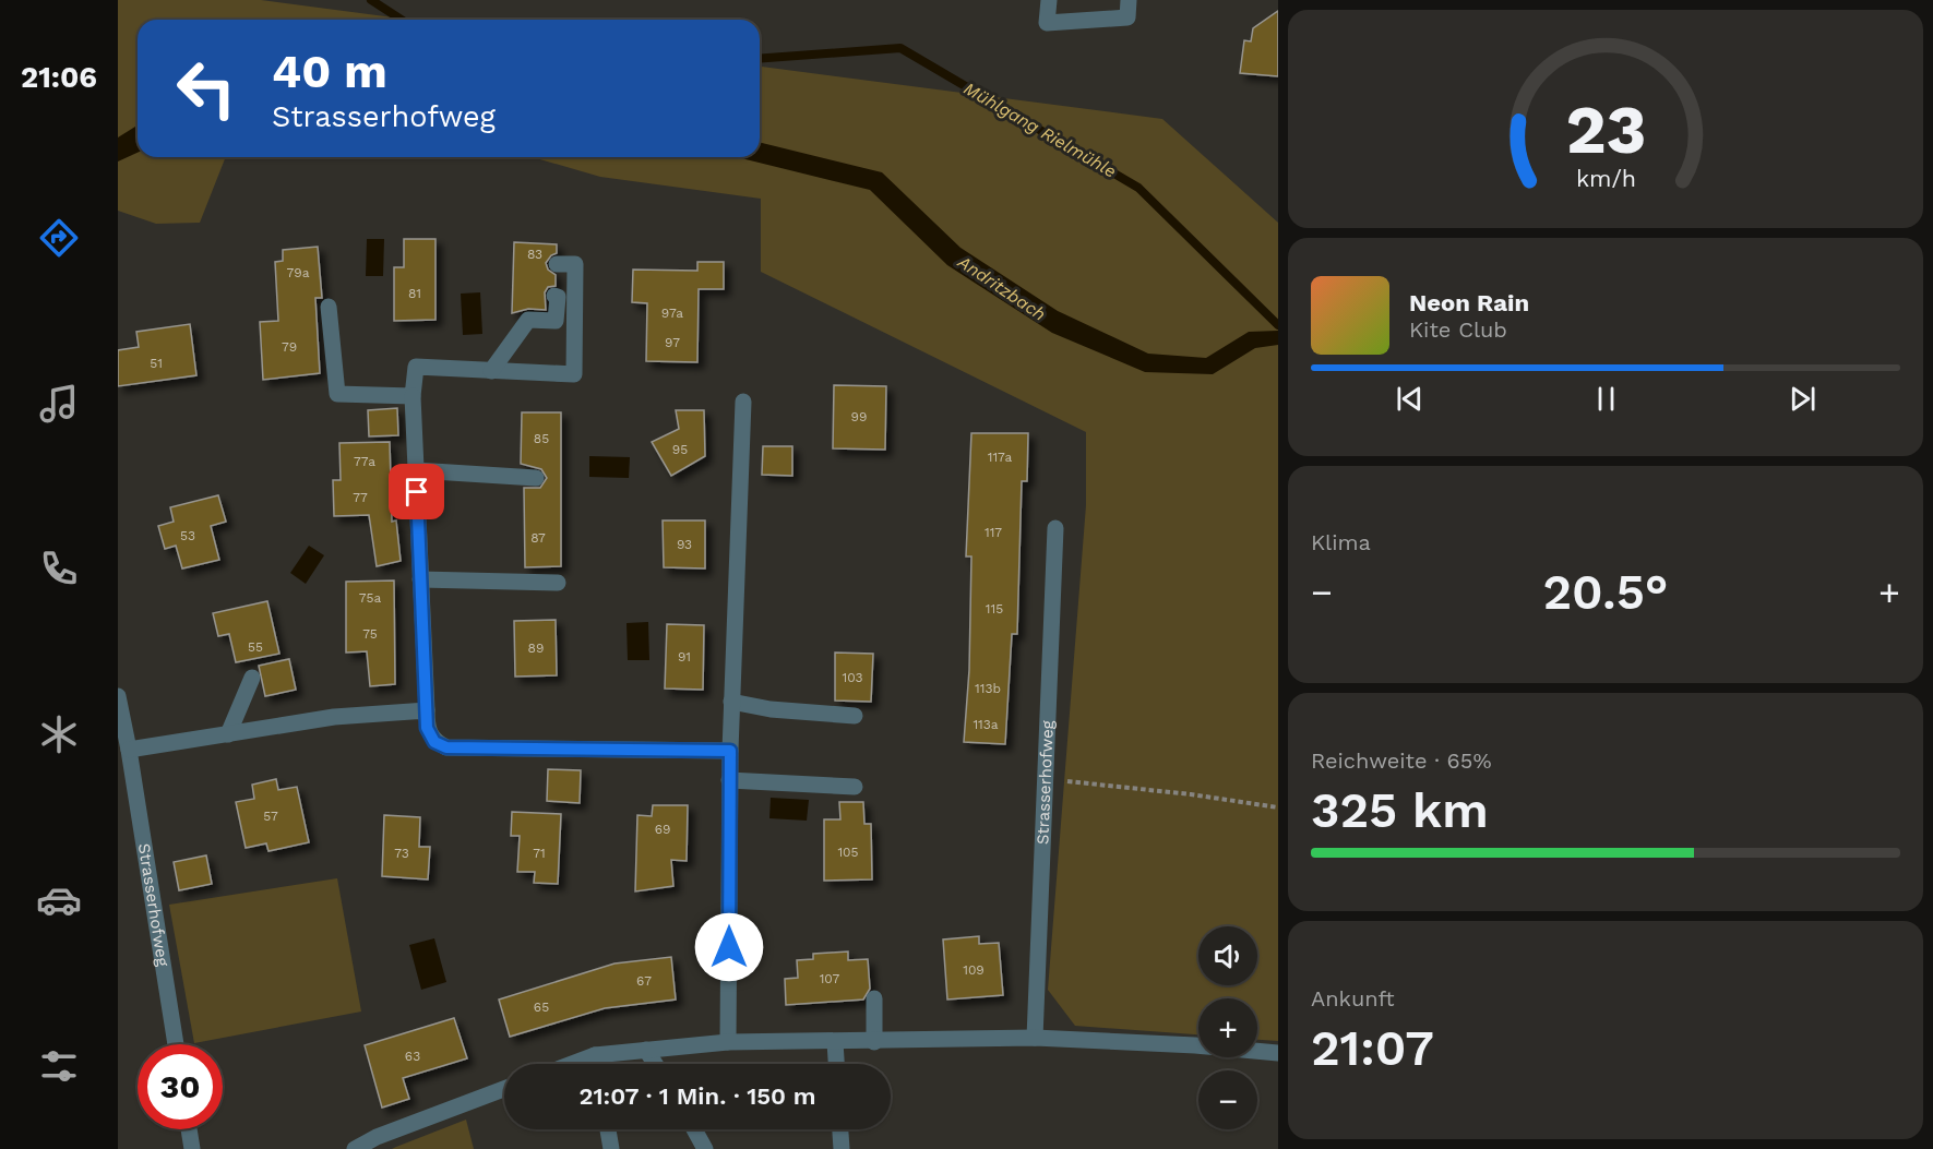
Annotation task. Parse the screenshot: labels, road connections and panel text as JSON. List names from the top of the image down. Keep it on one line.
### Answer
{"streets":{"street":["Strasserhofweg"]},"water":["Mühlgang Rielmühle","Andritzbach"],"house_numbers":["83","79a","81","97a","97","79","51","99","85","95","117a","77a","77","117","53","87","93","75a","115","75","55","89","91","103","113b","113a","57","69","105","73","71","109","107","67","65","63"],"page":{"tabs":"21:06","turn":["40 m","Strasserhofweg"],"song":["Neon Rain","Kite Club"],"tile":["Klima",["Reichweite · 65%","325 km"],["Ankunft","21:07"]],"heat":["−","20.5°","+"],"map_buttons":["+","−"],"limit":"30","trip":"21:07 · 1 Min. · 150 m","gauge":["23","km/h"]}}
